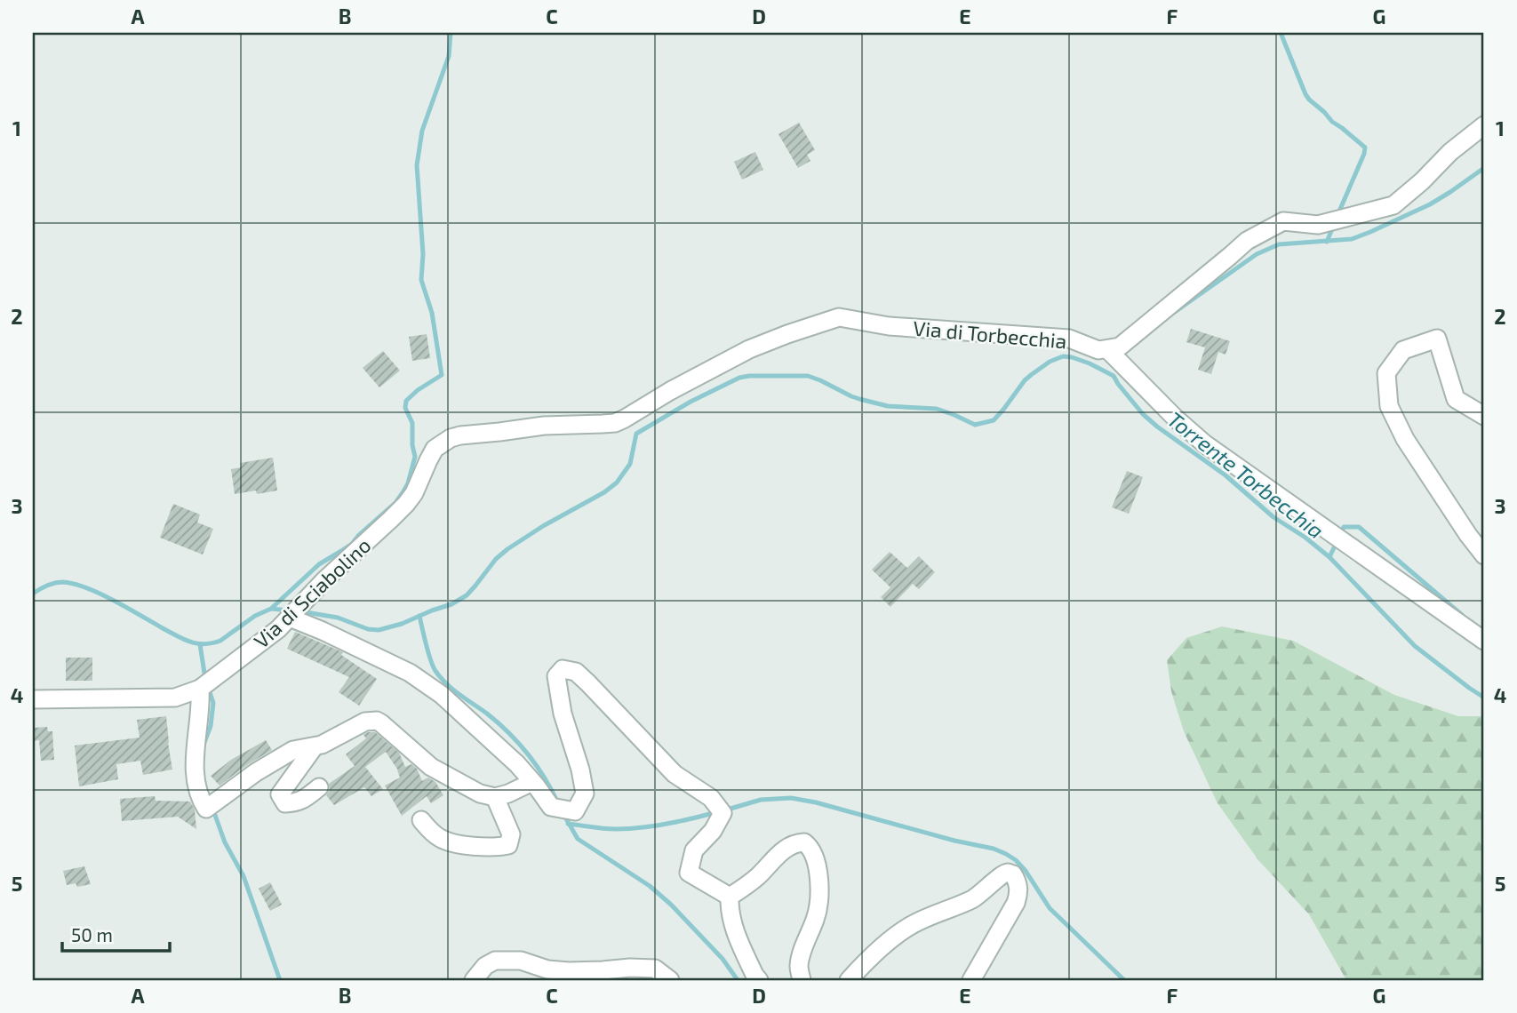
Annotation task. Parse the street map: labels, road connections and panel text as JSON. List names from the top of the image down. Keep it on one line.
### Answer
{"streets":{"street":["Via di Torbecchia","Via di Sciabolino"]},"crossings":[["Via di Torbecchia","Via di Sciabolino"]],"water":["Torrente Torbecchia"],"scale_bar":"50 m","grid":{"columns":["A","B","C","D","E","F","G"],"rows":["1","2","3","4","5"]}}
